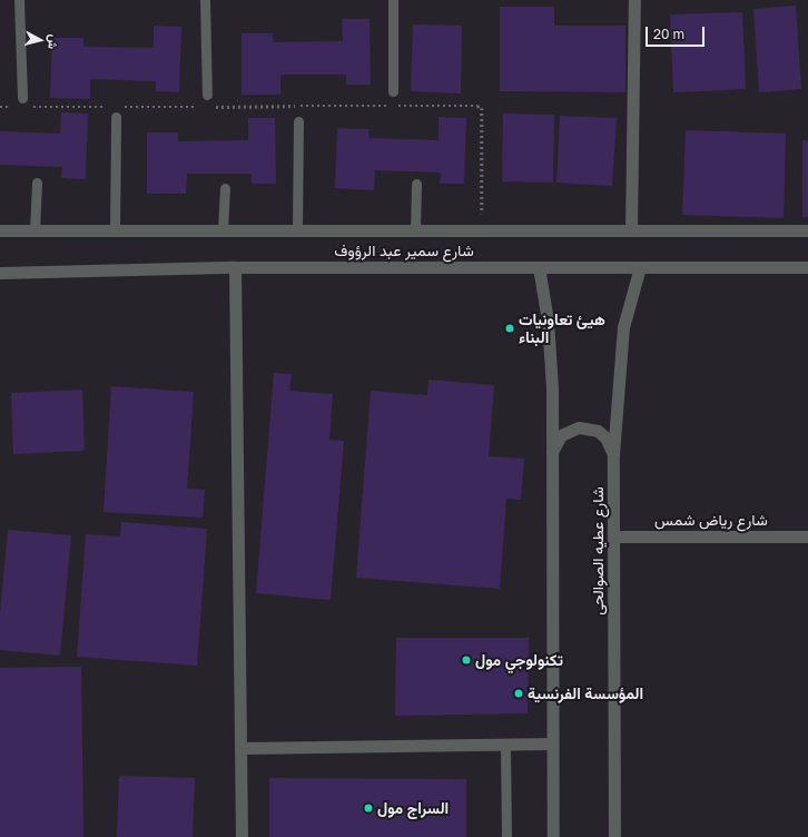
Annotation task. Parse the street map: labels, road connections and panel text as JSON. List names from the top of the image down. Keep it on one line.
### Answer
{"streets":{"street":["شارع سمير عبد الرؤوف","شارع رياض شمس","شارع عطيه الصوالحى"]},"crossings":[["شارع سمير عبد الرؤوف","شارع عطيه الصوالحى"],["شارع رياض شمس","شارع عطيه الصوالحى"]],"places":["هيئ تعاونيات البناء","تكنولوجي مول","المؤسسة الفرنسية","السراج مول"],"scale_bar":"20 m","north":"right"}
